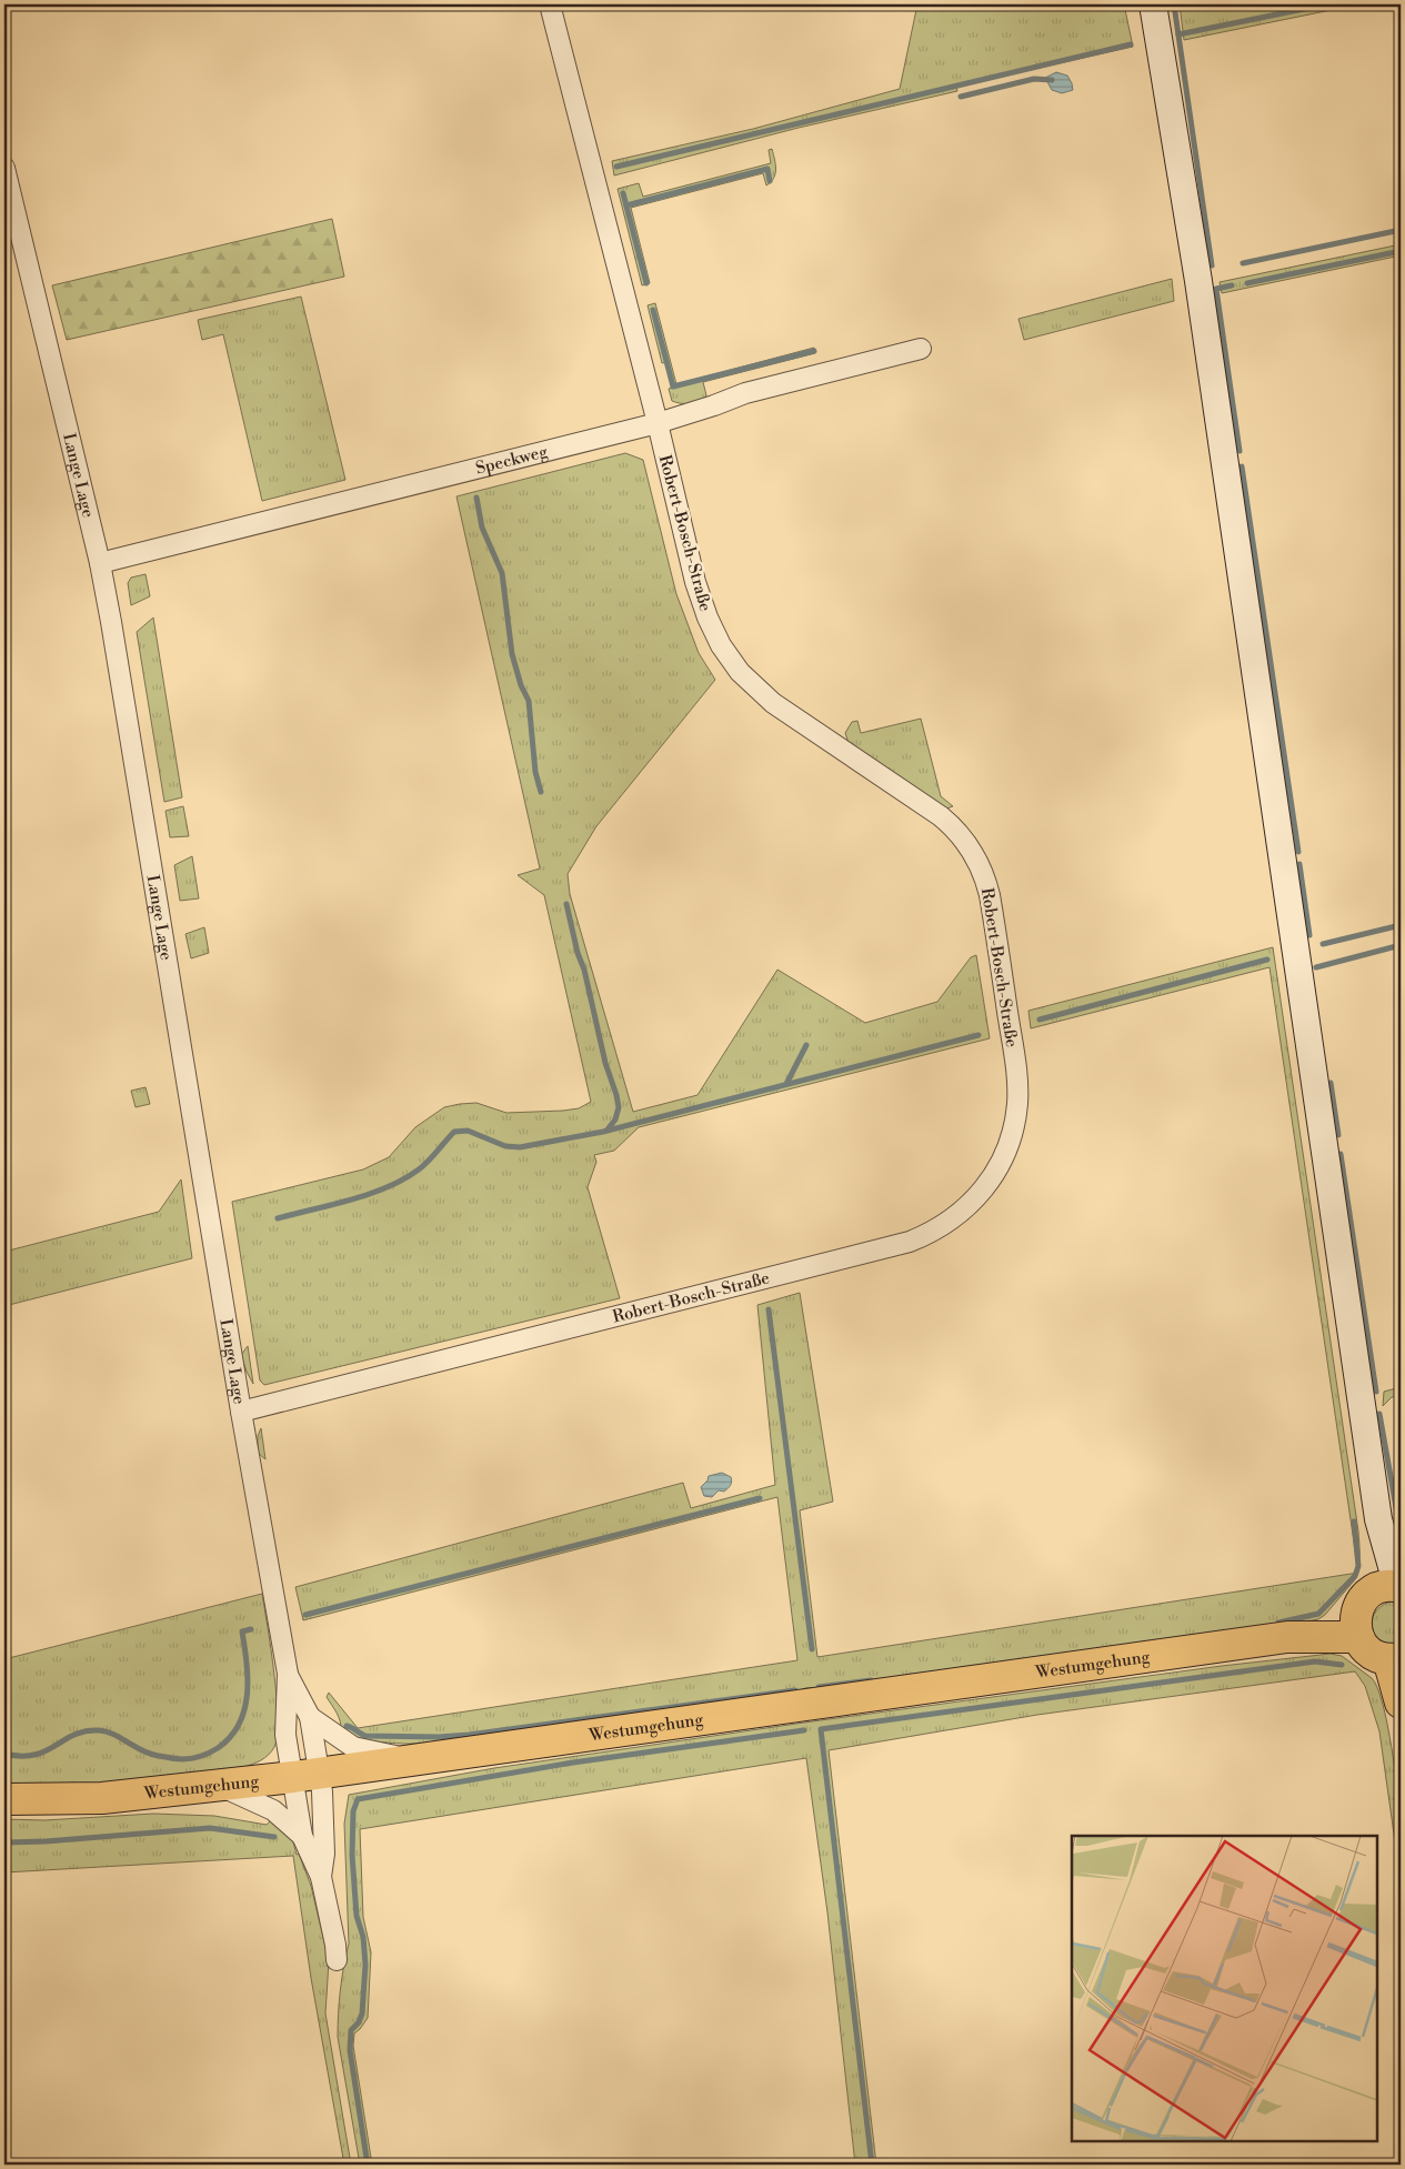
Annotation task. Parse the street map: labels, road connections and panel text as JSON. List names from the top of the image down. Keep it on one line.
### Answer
{"streets":{"main road":["Westumgehung"],"street":["Speckweg","Lange Lage","Robert-Bosch-Straße"]},"crossings":[["Speckweg","Lange Lage"],["Speckweg","Robert-Bosch-Straße"],["Lange Lage","Robert-Bosch-Straße"],["Lange Lage","Westumgehung"]]}
